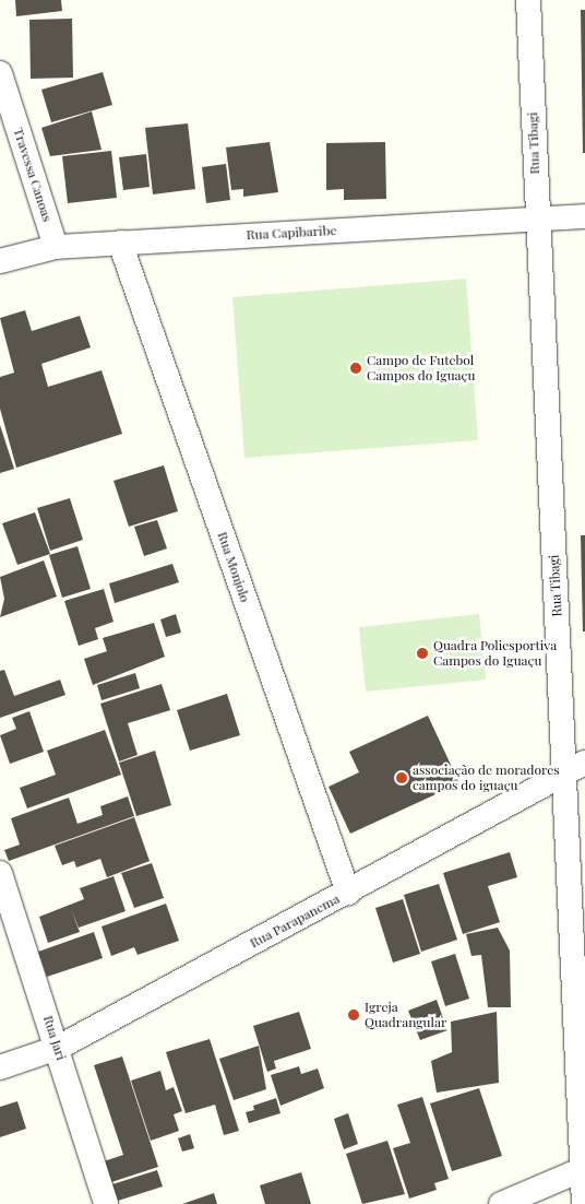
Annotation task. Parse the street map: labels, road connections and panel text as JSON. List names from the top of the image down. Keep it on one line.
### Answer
{"streets":{"street":["Rua Tibagi","Travessa Canoas","Rua Capibaribe","Rua Monjolo","Rua Parapanema","Rua Jari"]},"crossings":[["Rua Tibagi","Rua Capibaribe"],["Rua Tibagi","Rua Parapanema"],["Travessa Canoas","Rua Capibaribe"],["Rua Capibaribe","Rua Monjolo"],["Rua Monjolo","Rua Parapanema"],["Rua Parapanema","Rua Jari"]],"places":["Campo de Futebol Campos do Iguaçu","Quadra Poliesportiva Campos do Iguaçu","associação de moradores campos do iguaçu","Igreja Quadrangular"]}
